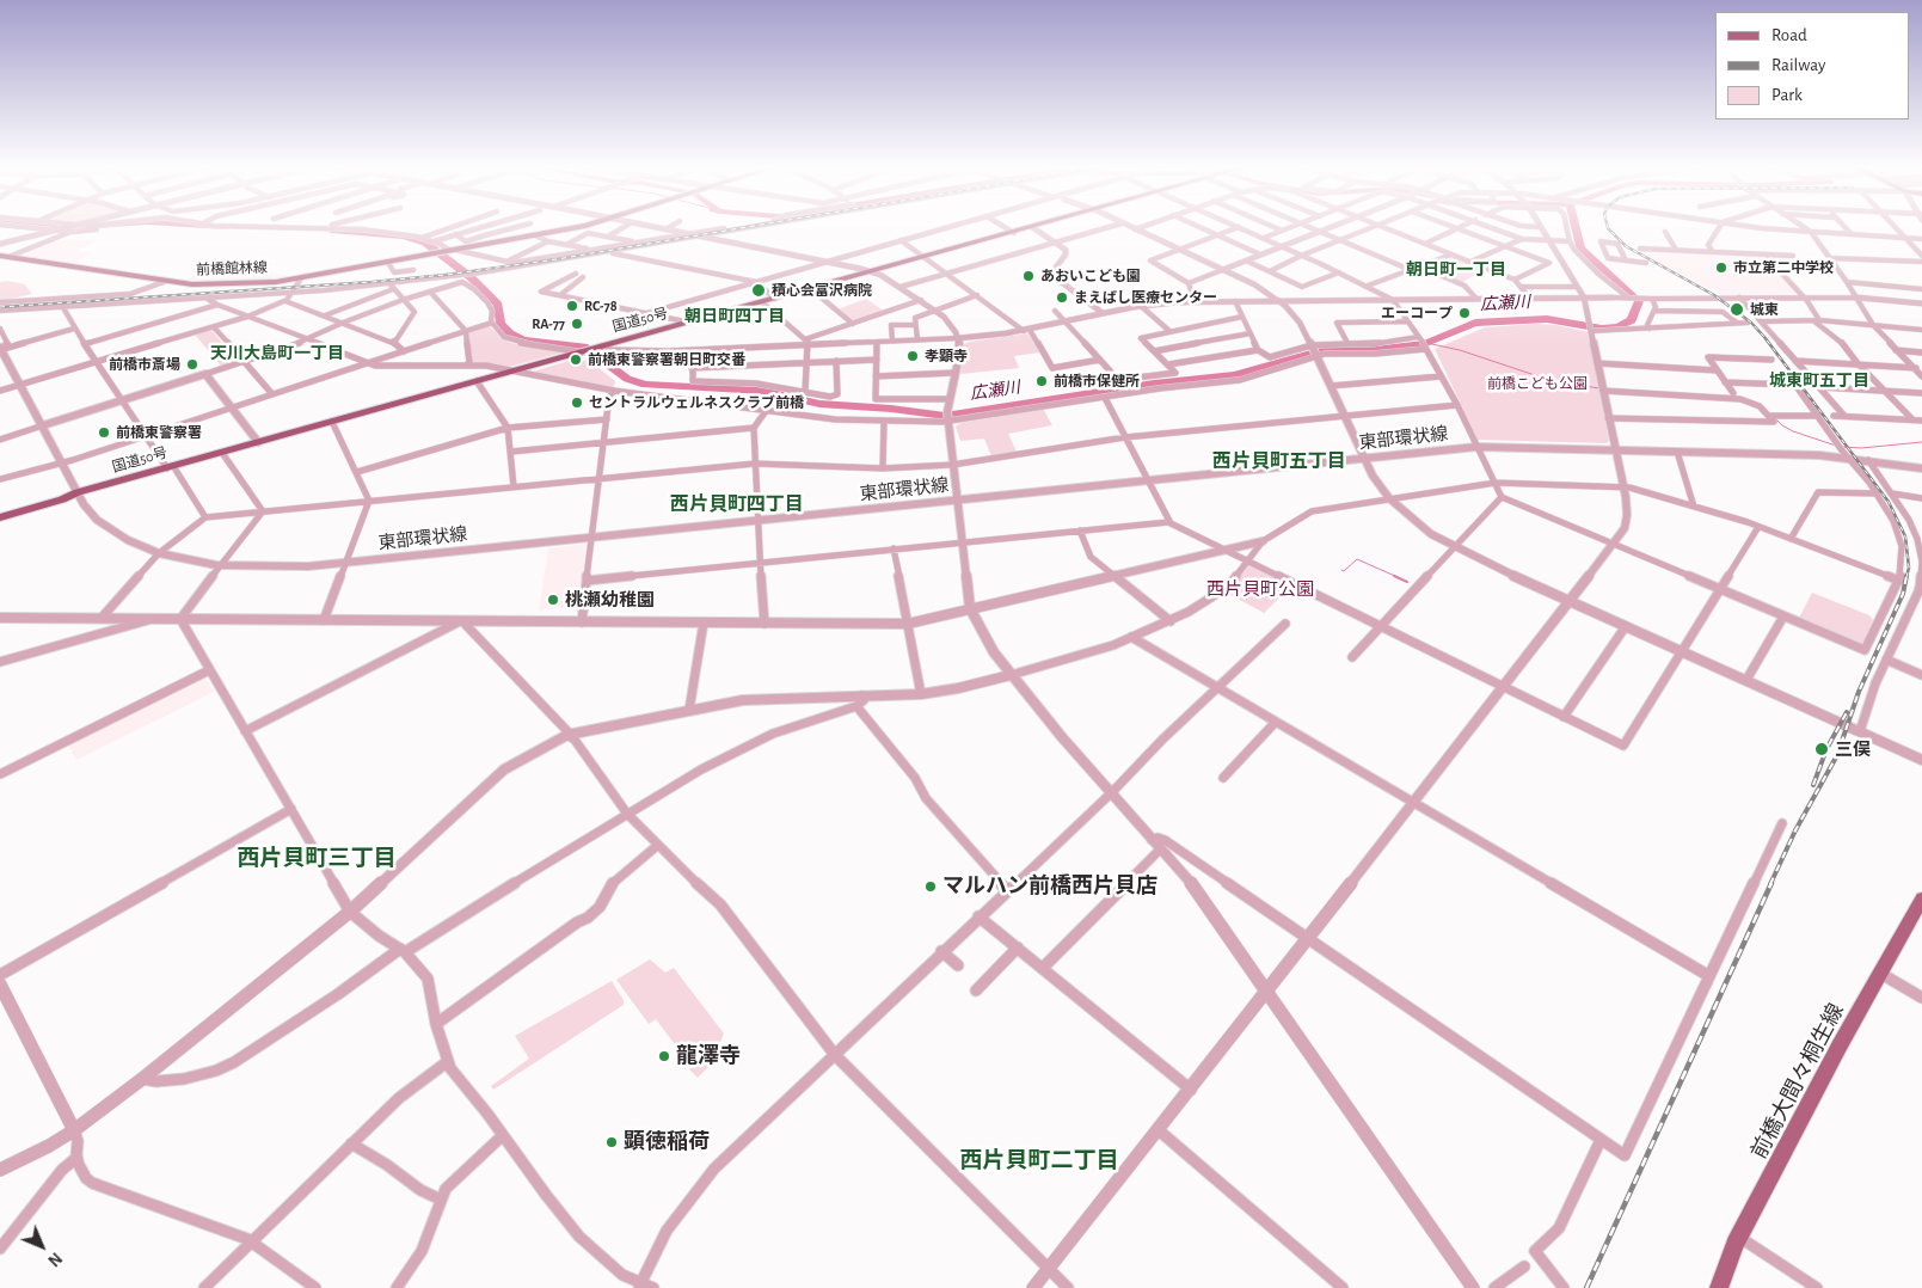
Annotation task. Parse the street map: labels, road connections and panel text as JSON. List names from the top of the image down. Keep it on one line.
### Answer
{"streets":{"highway":["国道50号"],"main road":["前橋館林線","前橋大間々桐生線"],"street":["東部環状線"]},"crossings":[["国道50号","東部環状線"]],"districts":["朝日町一丁目","朝日町四丁目","天川大島町一丁目","城東町五丁目","西片貝町五丁目","西片貝町四丁目","西片貝町三丁目","西片貝町二丁目"],"water":["広瀬川"],"parks":["前橋こども公園","西片貝町公園"],"places":["市立第二中学校","あおいこども園","積心会富沢病院","まえばし医療センター","RC-78","城東","エーコープ","RA-77","孝顕寺","前橋東警察署朝日町交番","前橋市斎場","前橋市保健所","セントラルウェルネスクラブ前橋","前橋東警察署","桃瀬幼稚園","三俣","マルハン前橋西片貝店","龍澤寺","顕徳稲荷"],"legend":["Road","Railway","Park"],"north":"bottom right"}
